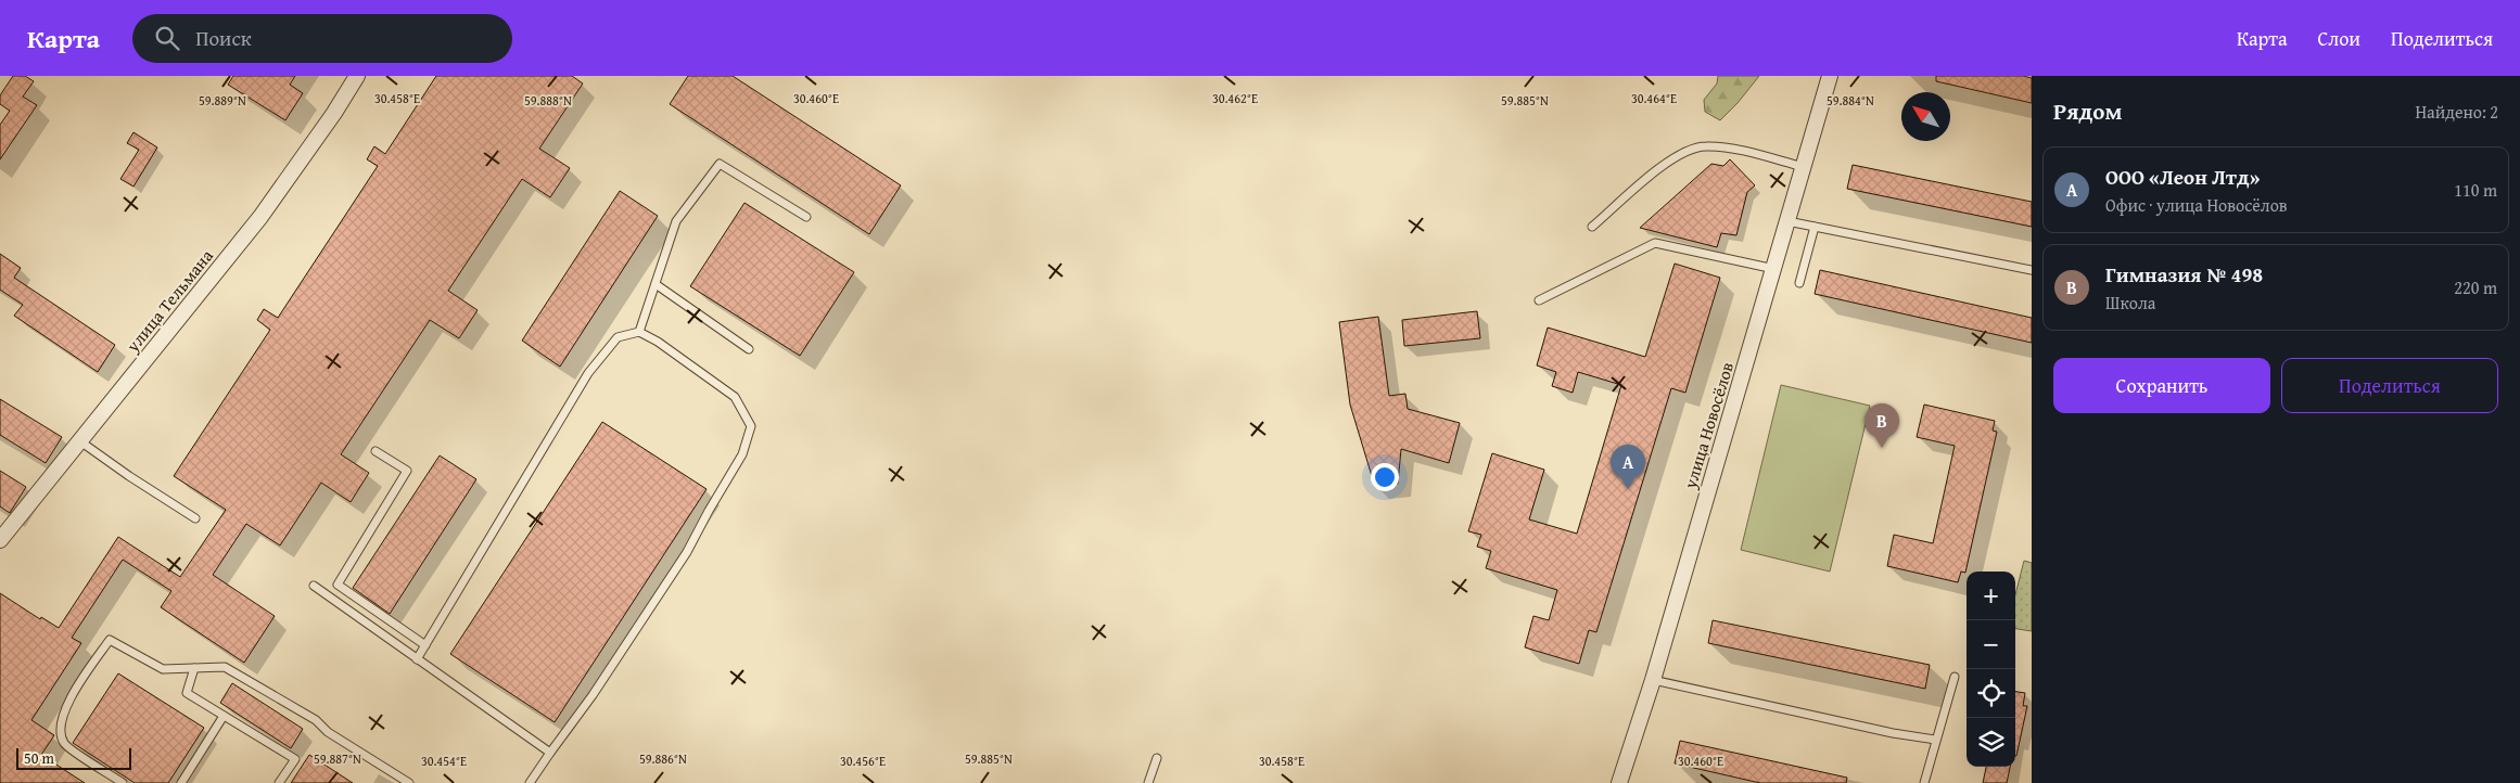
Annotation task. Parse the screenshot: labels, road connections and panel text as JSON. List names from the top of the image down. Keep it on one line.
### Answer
{"streets":{"street":["улица Тельмана","улица Новосёлов"]},"scale_bar":"50 m","north":"top left","page":{"header":"Карта","search":"Поиск","nav":["Карта","Слои","Поделиться"],"heading":["Рядом","Найдено: 2"],"list":[{"mark":"A","name":"ООО «Леон Лтд»","note":"Офис · улица Новосёлов","value":"110 m"},{"mark":"B","name":"Гимназия № 498","note":"Школа","value":"220 m"}],"buttons":["Сохранить","Поделиться"],"pins":["B","A"],"map_buttons":["+","−"],"scale":"50 m"},"coordinates":["30.462°E","30.458°E","30.460°E","30.464°E","59.889°N","59.888°N","59.885°N","59.884°N","59.887°N","59.886°N","30.454°E","30.456°E"]}
